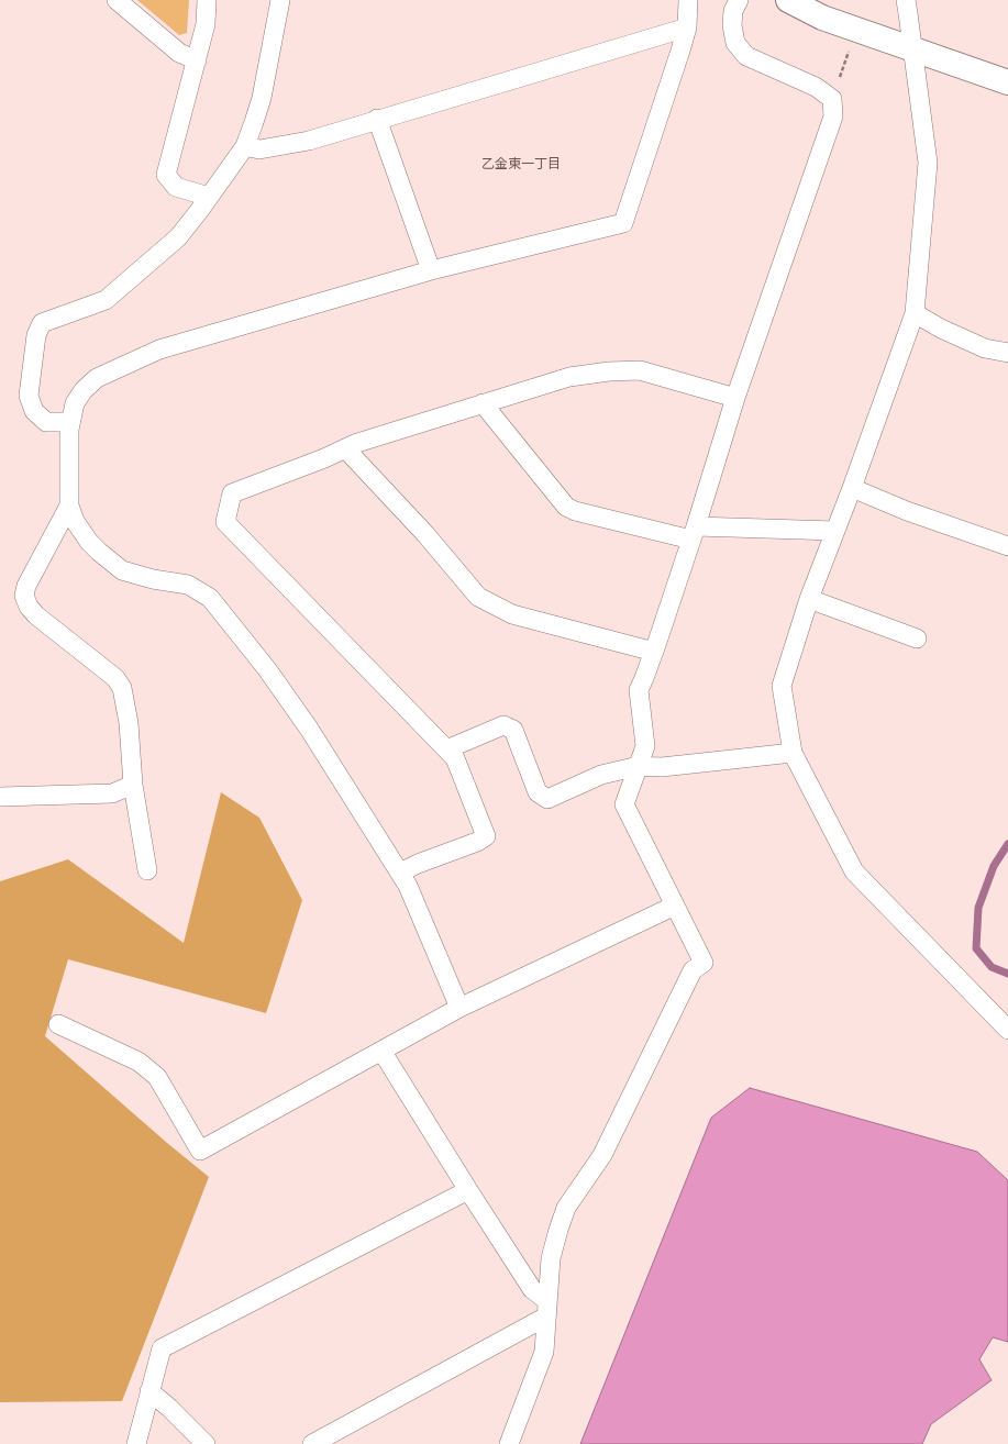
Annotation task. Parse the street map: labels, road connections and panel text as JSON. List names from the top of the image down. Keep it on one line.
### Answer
{"districts":["乙金東一丁目"]}
